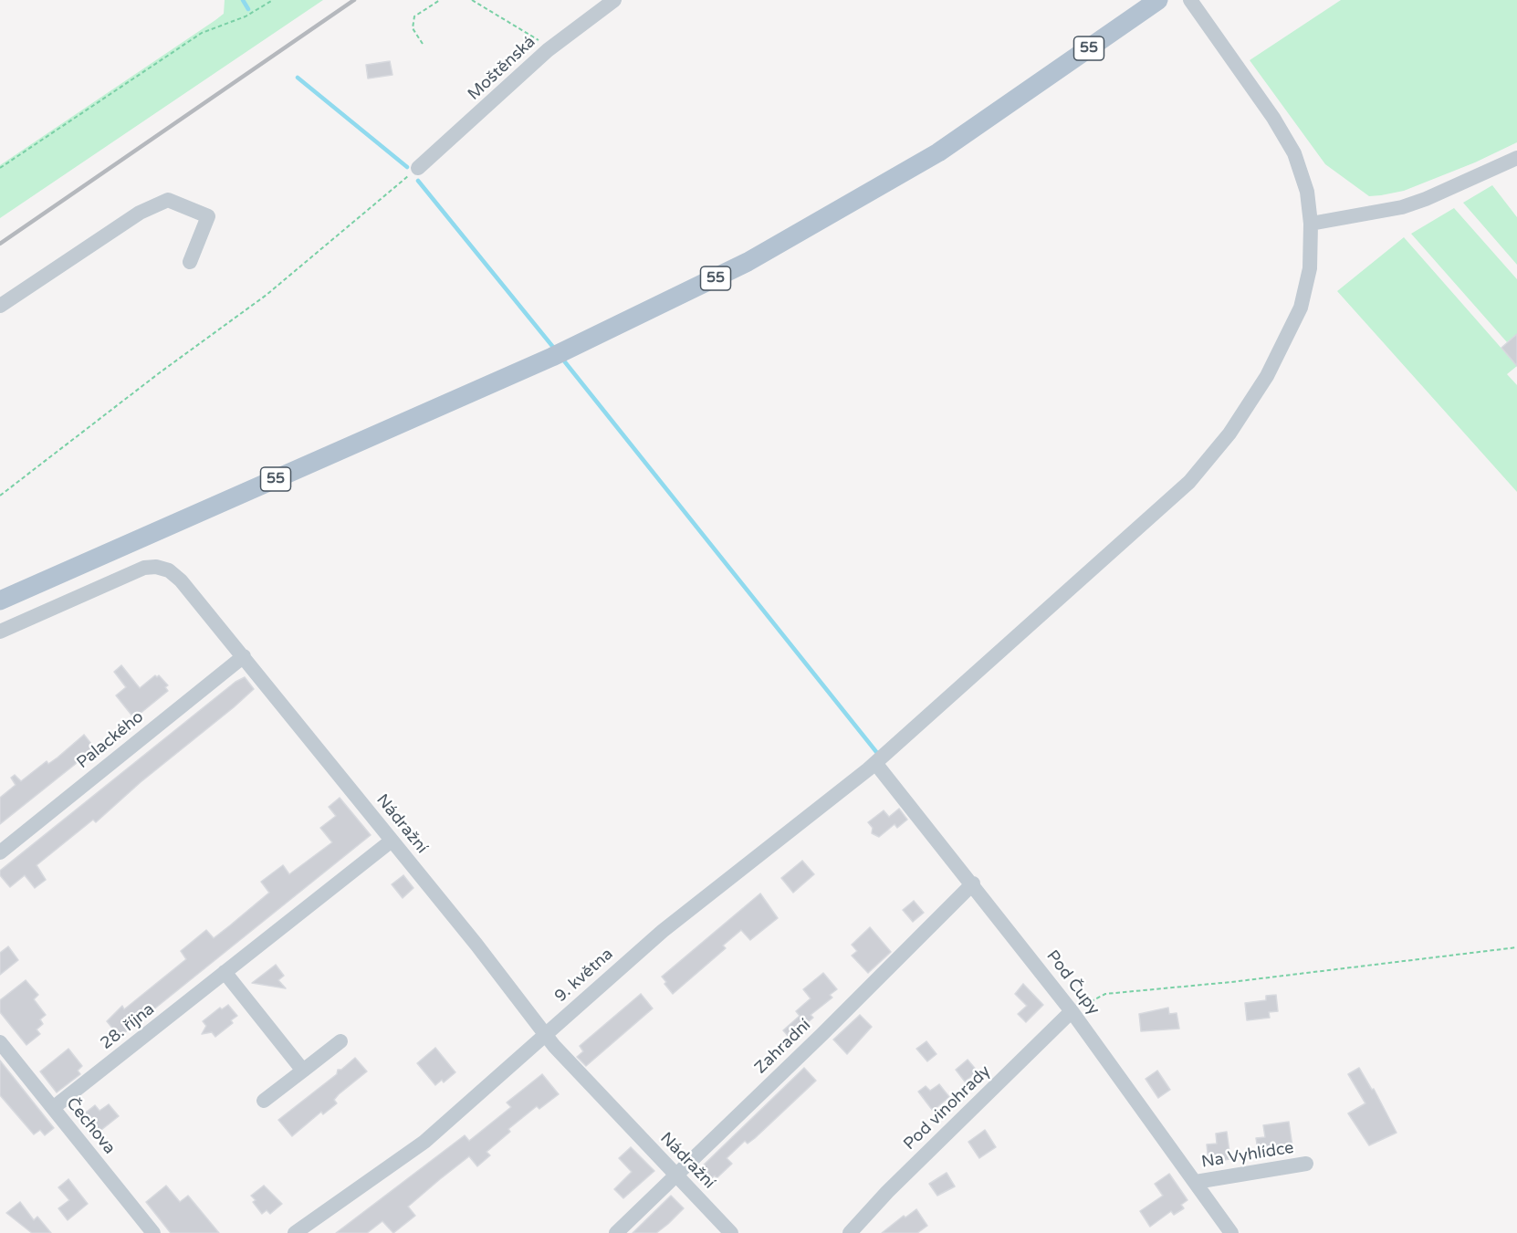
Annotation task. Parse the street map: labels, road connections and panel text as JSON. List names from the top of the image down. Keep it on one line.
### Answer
{"streets":{"main road":["55"],"street":["Moštěnská","Palackého","Nádražní","9. května","Pod Čupy","28. října","Zahradní","Pod vinohrady","Čechova","Na Vyhlídce"]},"crossings":[["Palackého","Nádražní"],["Nádražní","9. května"],["Nádražní","28. října"],["Nádražní","Zahradní"],["9. května","Pod Čupy"],["Pod Čupy","Zahradní"],["Pod Čupy","Pod vinohrady"],["Pod Čupy","Na Vyhlídce"],["28. října","Čechova"]]}
